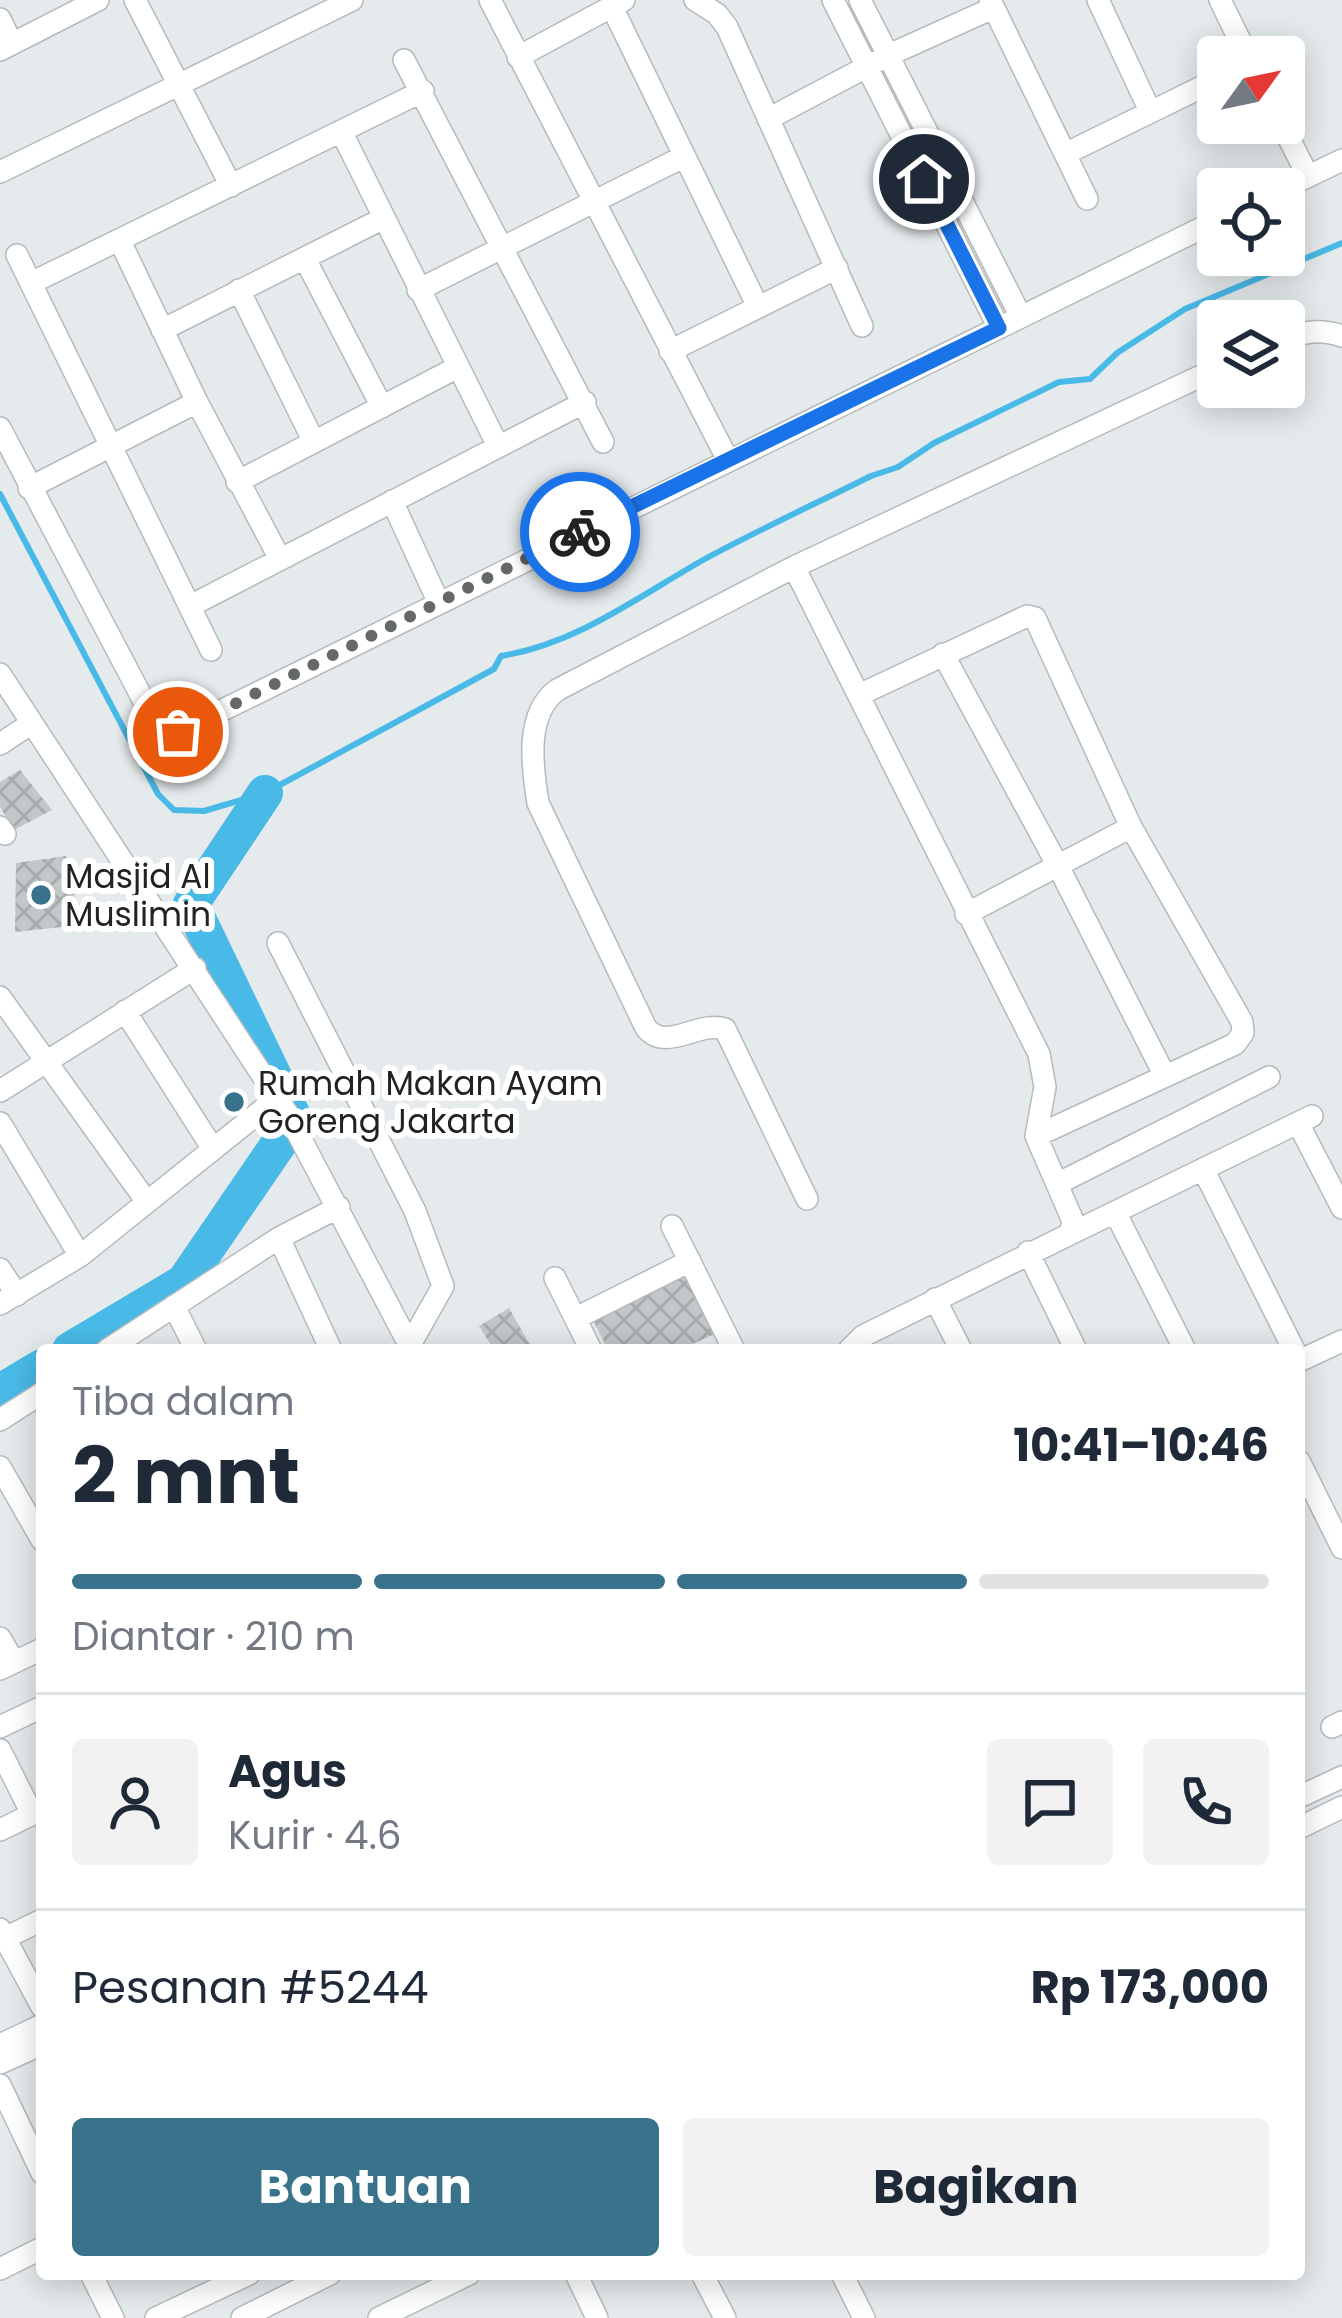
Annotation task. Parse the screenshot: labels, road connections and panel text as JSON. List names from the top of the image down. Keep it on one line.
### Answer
{"places":["Masjid Al Muslimin","Rumah Makan Ayam Goreng Jakarta"],"north":"top right","page":{"heading":["2 mnt","Tiba dalam","10:41–10:46"],"panel":["Agus","Kurir · 4.6","Pesanan #5244","Rp 173,000"],"bar":"Diantar · 210 m","buttons":["Bantuan","Bagikan"]}}
